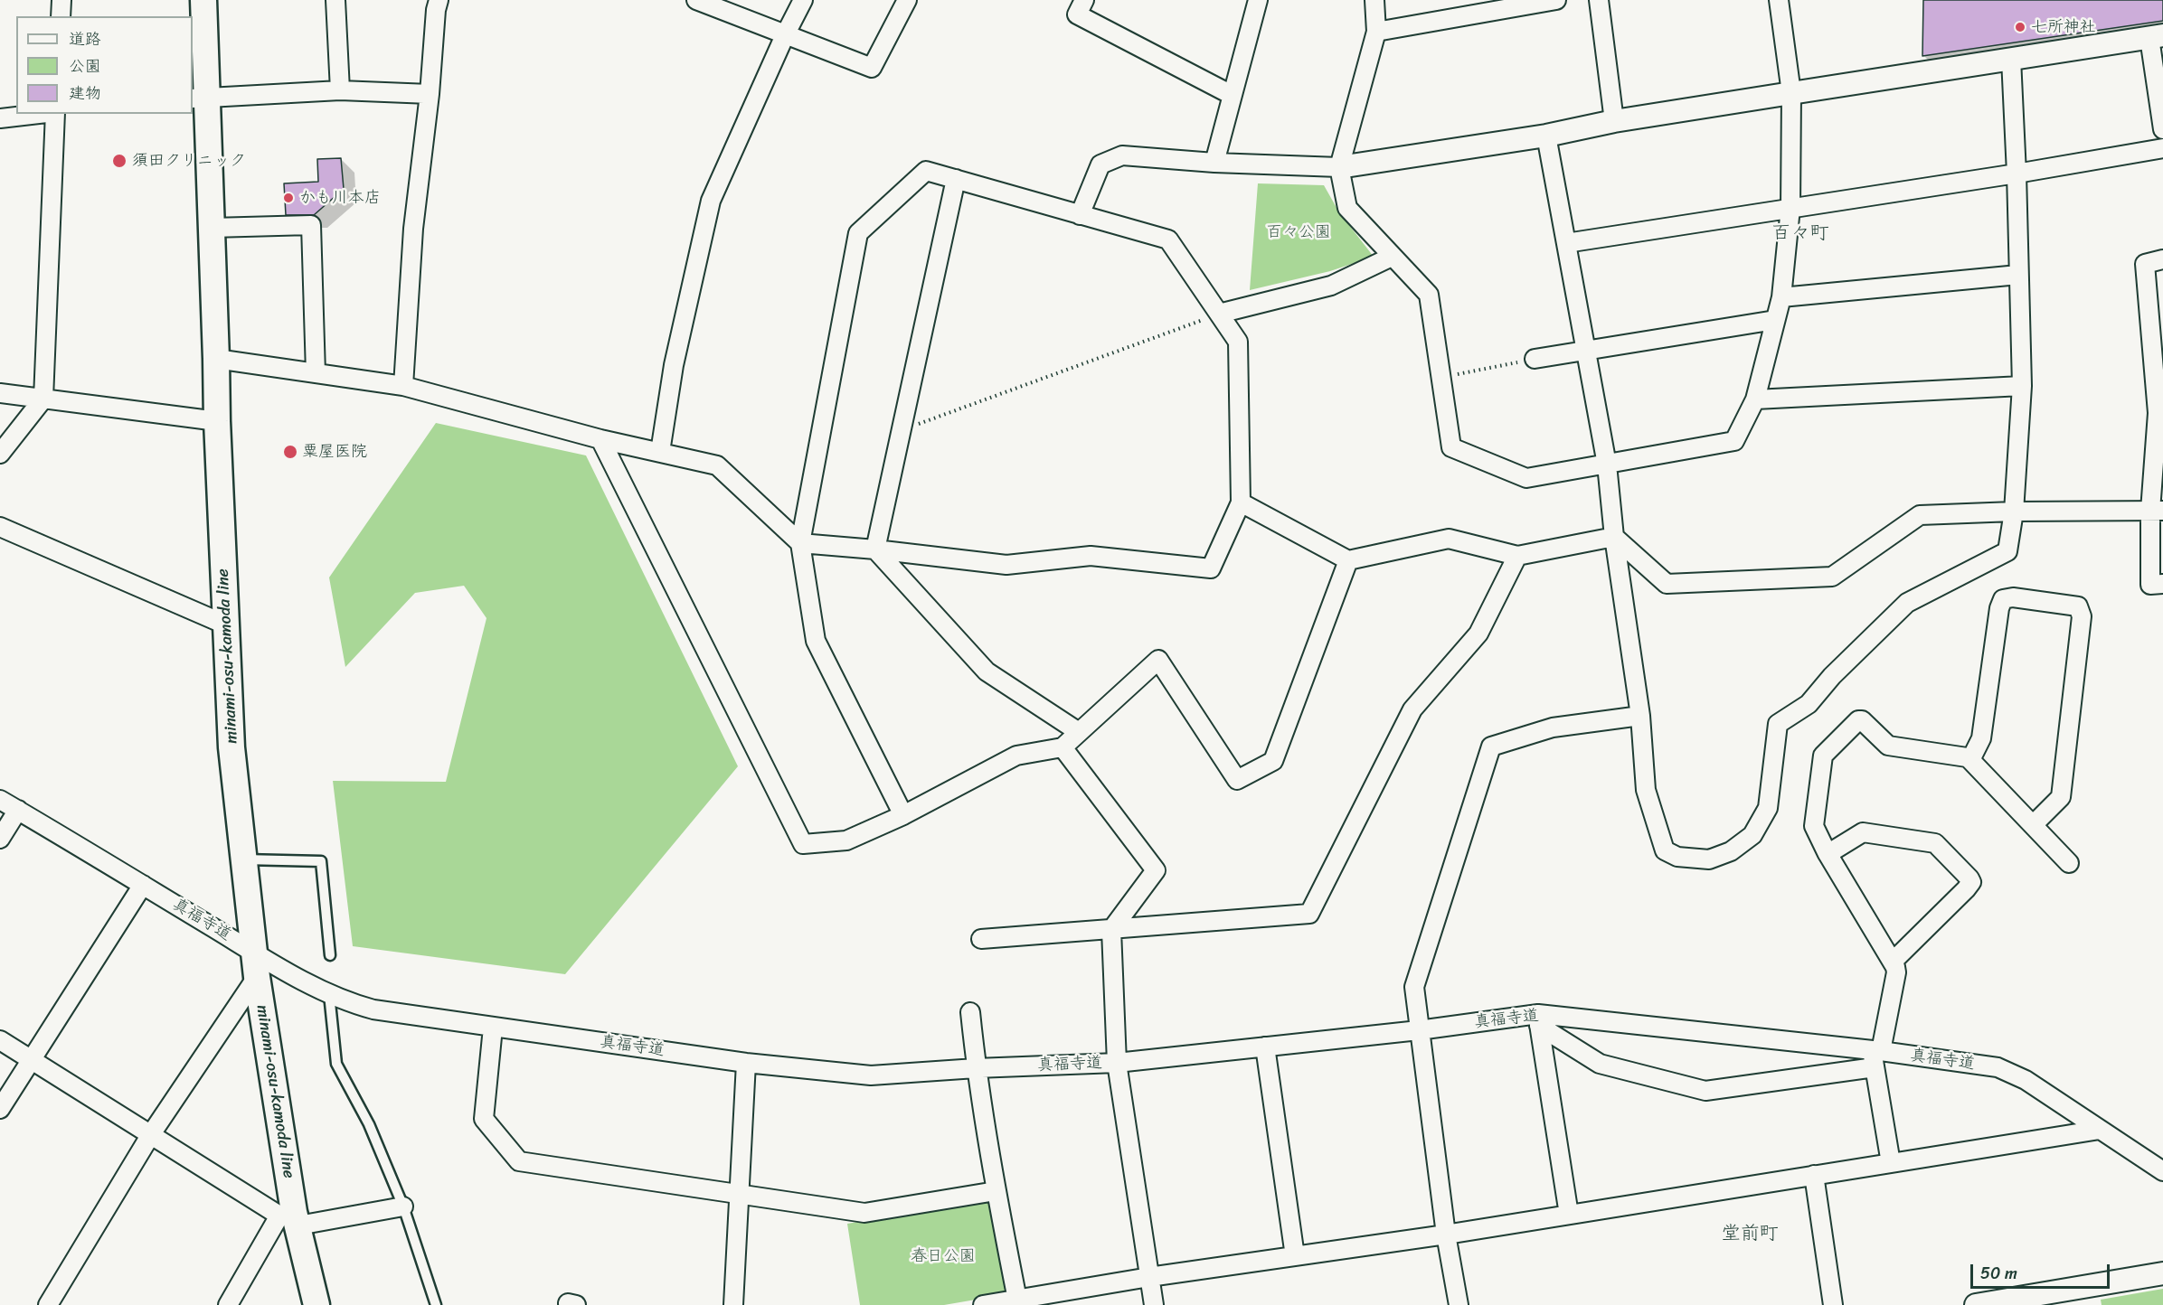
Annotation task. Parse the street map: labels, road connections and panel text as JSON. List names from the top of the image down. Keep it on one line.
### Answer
{"streets":{"main road":["minami-osu-kamoda line"],"street":["真福寺道"]},"crossings":[["minami-osu-kamoda line","真福寺道"]],"districts":["百々町","堂前町"],"parks":["百々公園","春日公園"],"places":["七所神社","須田クリニック","かも川本店","粟屋医院"],"legend":["道路","公園","建物"],"scale_bar":"50 m"}
